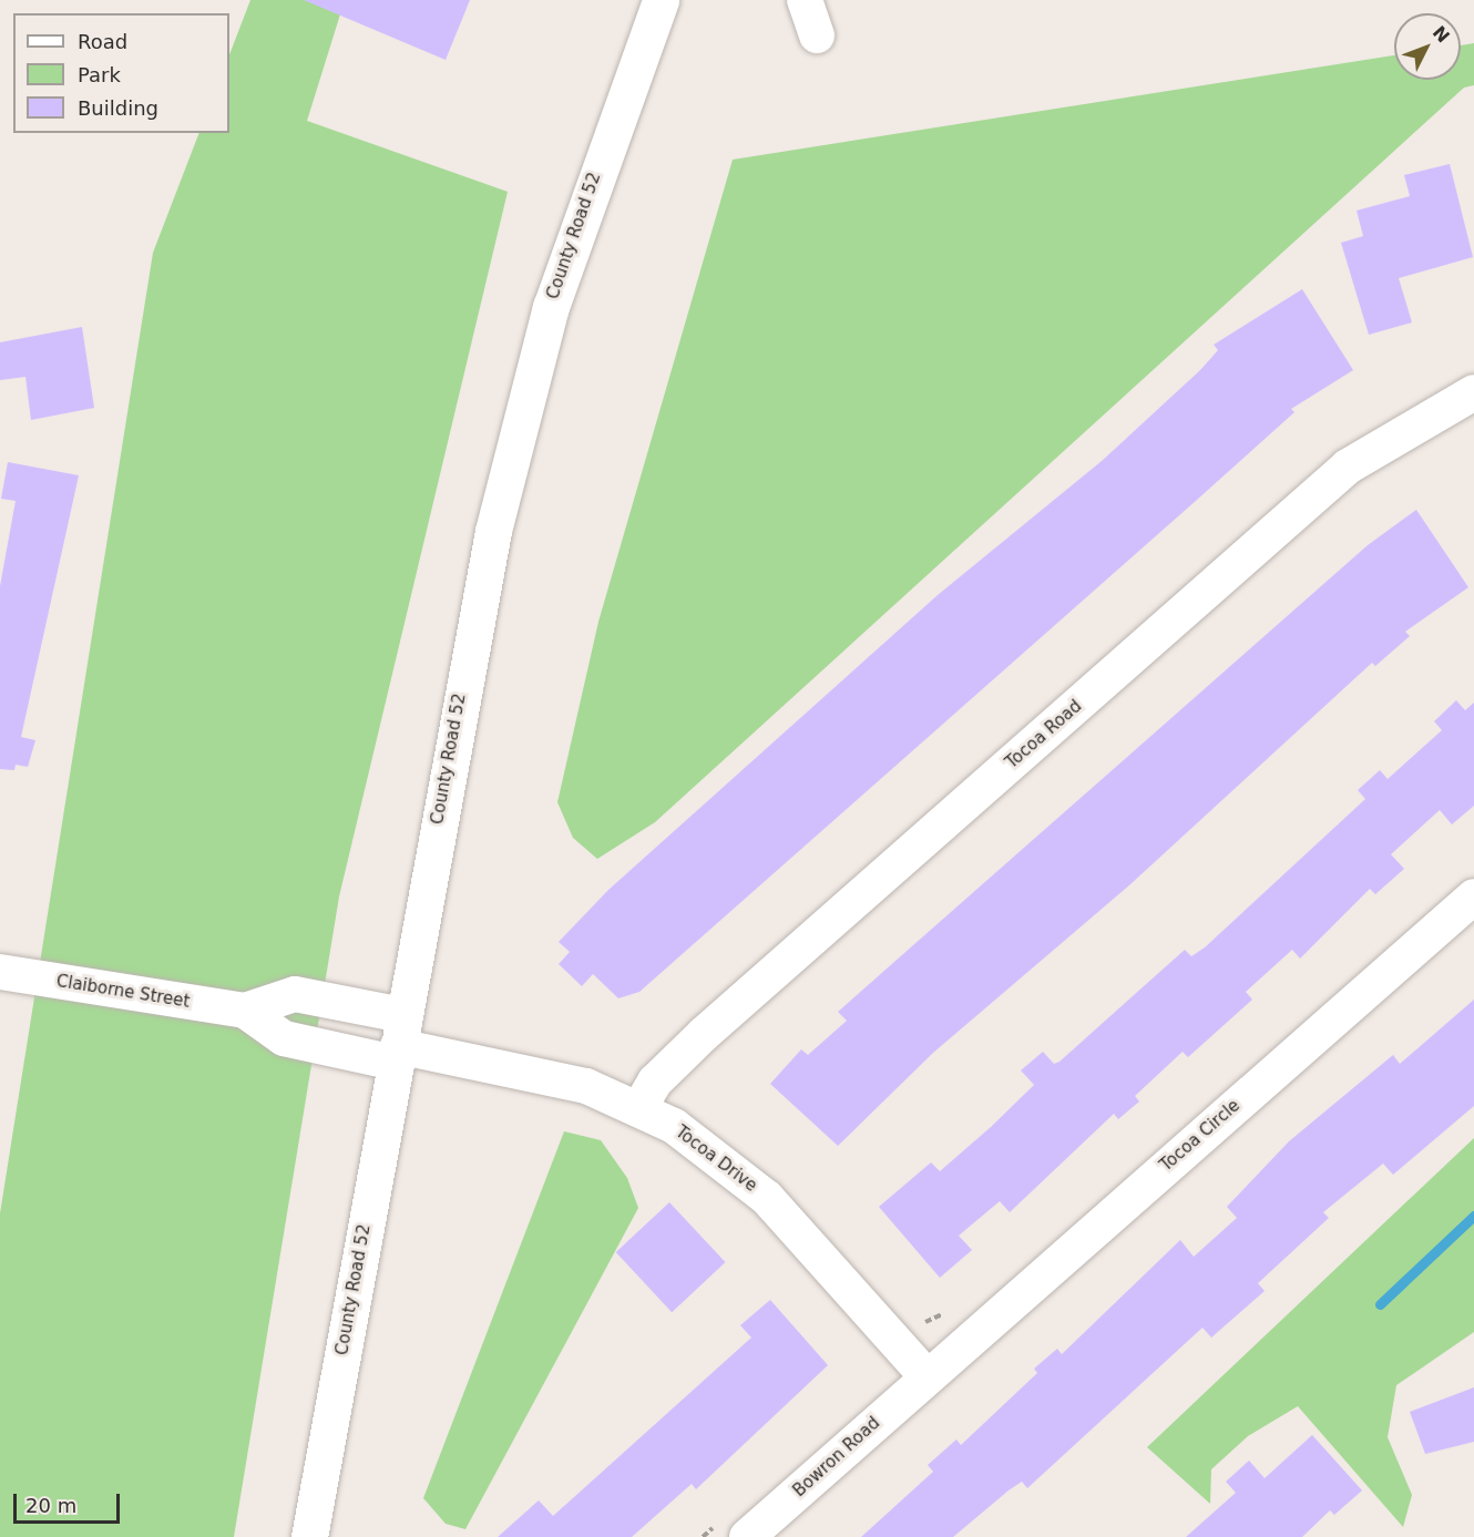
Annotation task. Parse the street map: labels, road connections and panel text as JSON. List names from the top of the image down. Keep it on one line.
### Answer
{"streets":{"main road":["County Road 52"],"street":["Tocoa Road","Claiborne Street","Tocoa Circle","Tocoa Drive","Bowron Road"]},"crossings":[["County Road 52","Claiborne Street"],["County Road 52","Tocoa Drive"],["Tocoa Road","Tocoa Drive"],["Claiborne Street","Tocoa Drive"],["Tocoa Circle","Tocoa Drive"],["Tocoa Circle","Bowron Road"],["Tocoa Drive","Bowron Road"]],"legend":["Road","Park","Building"],"scale_bar":"20 m","north":"top right"}
